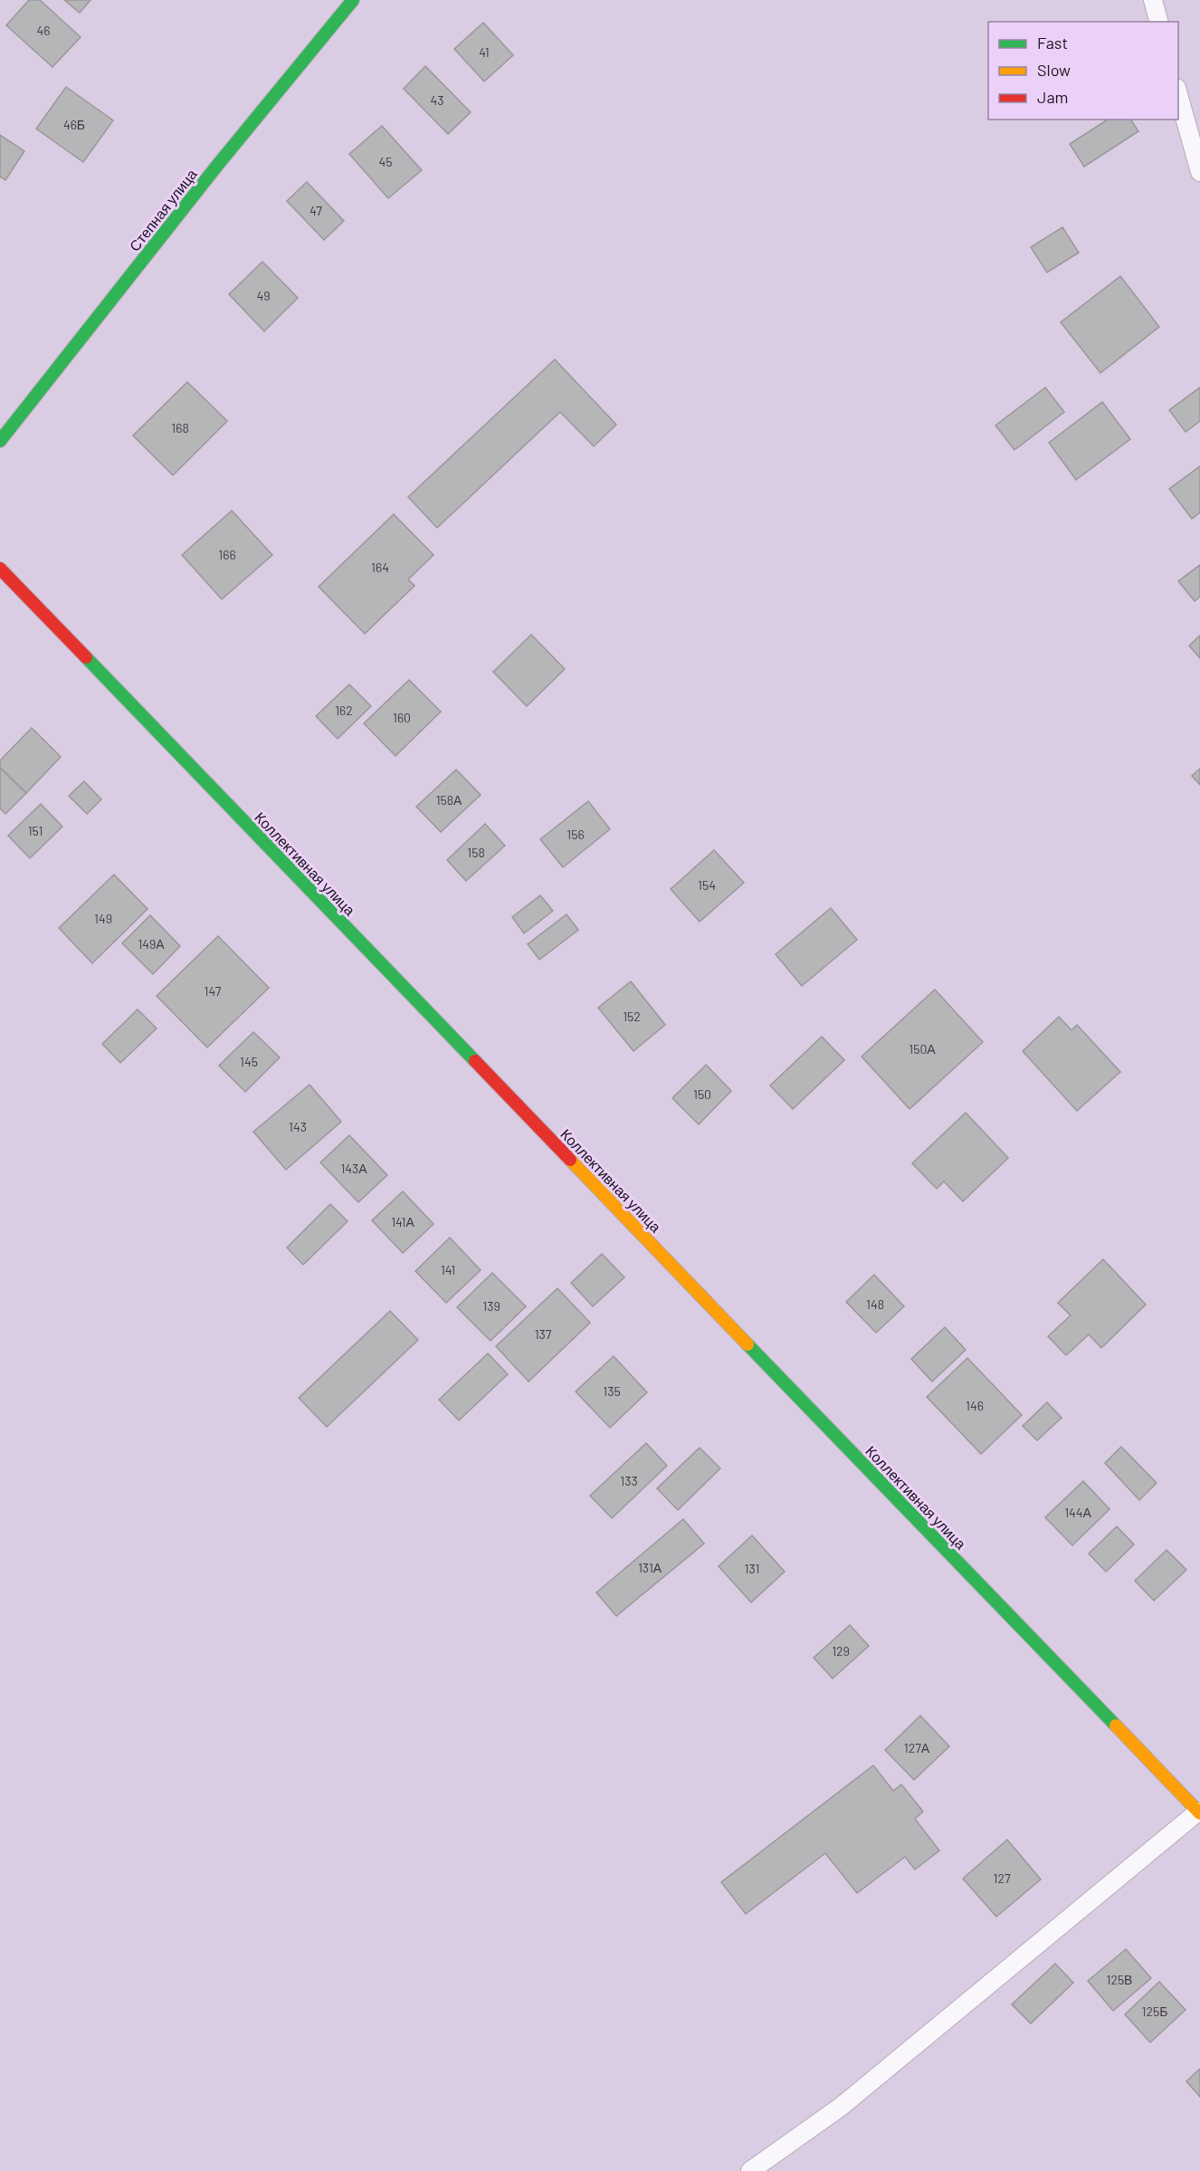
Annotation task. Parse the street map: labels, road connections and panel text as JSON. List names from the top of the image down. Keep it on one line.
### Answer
{"streets":{"street":["Степная улица","Коллективная улица"]},"house_numbers":["46","41","43","46Б","45","47","49","168","166","164","162","160","158А","151","156","158","154","149","149А","147","152","150А","145","150","143","143А","141А","141","148","139","137","135","146","133","144А","131А","131","129","127А","127","125В","125Б"],"legend":["Fast","Slow","Jam"]}
